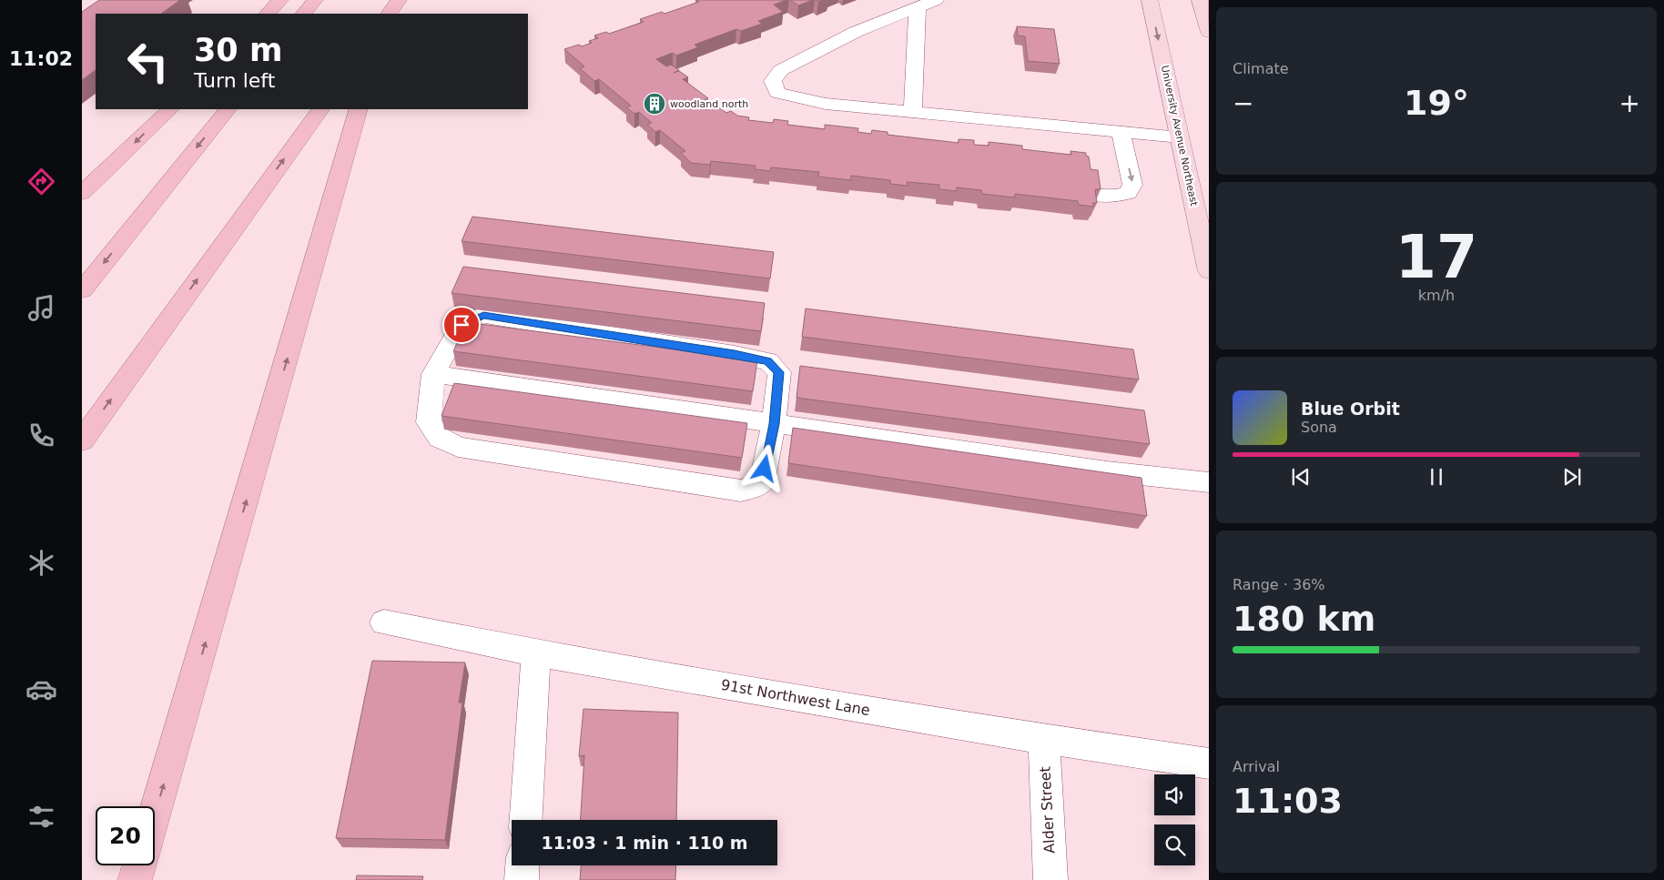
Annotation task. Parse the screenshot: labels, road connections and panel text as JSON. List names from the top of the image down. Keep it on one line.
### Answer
{"streets":{"main road":["University Avenue Northeast"],"street":["91st Northwest Lane","Alder Street"]},"crossings":[["91st Northwest Lane","Alder Street"]],"one_way":["University Avenue Northeast"],"places":{"building":["woodland north"]},"page":{"tabs":"11:02","tile":["Climate",["17","km/h"],["Range · 36%","180 km"],["Arrival","11:03"]],"turn":["30 m","Turn left"],"heat":["−","19°","+"],"song":["Blue Orbit","Sona"],"limit":"20","trip":"11:03 · 1 min · 110 m"}}
